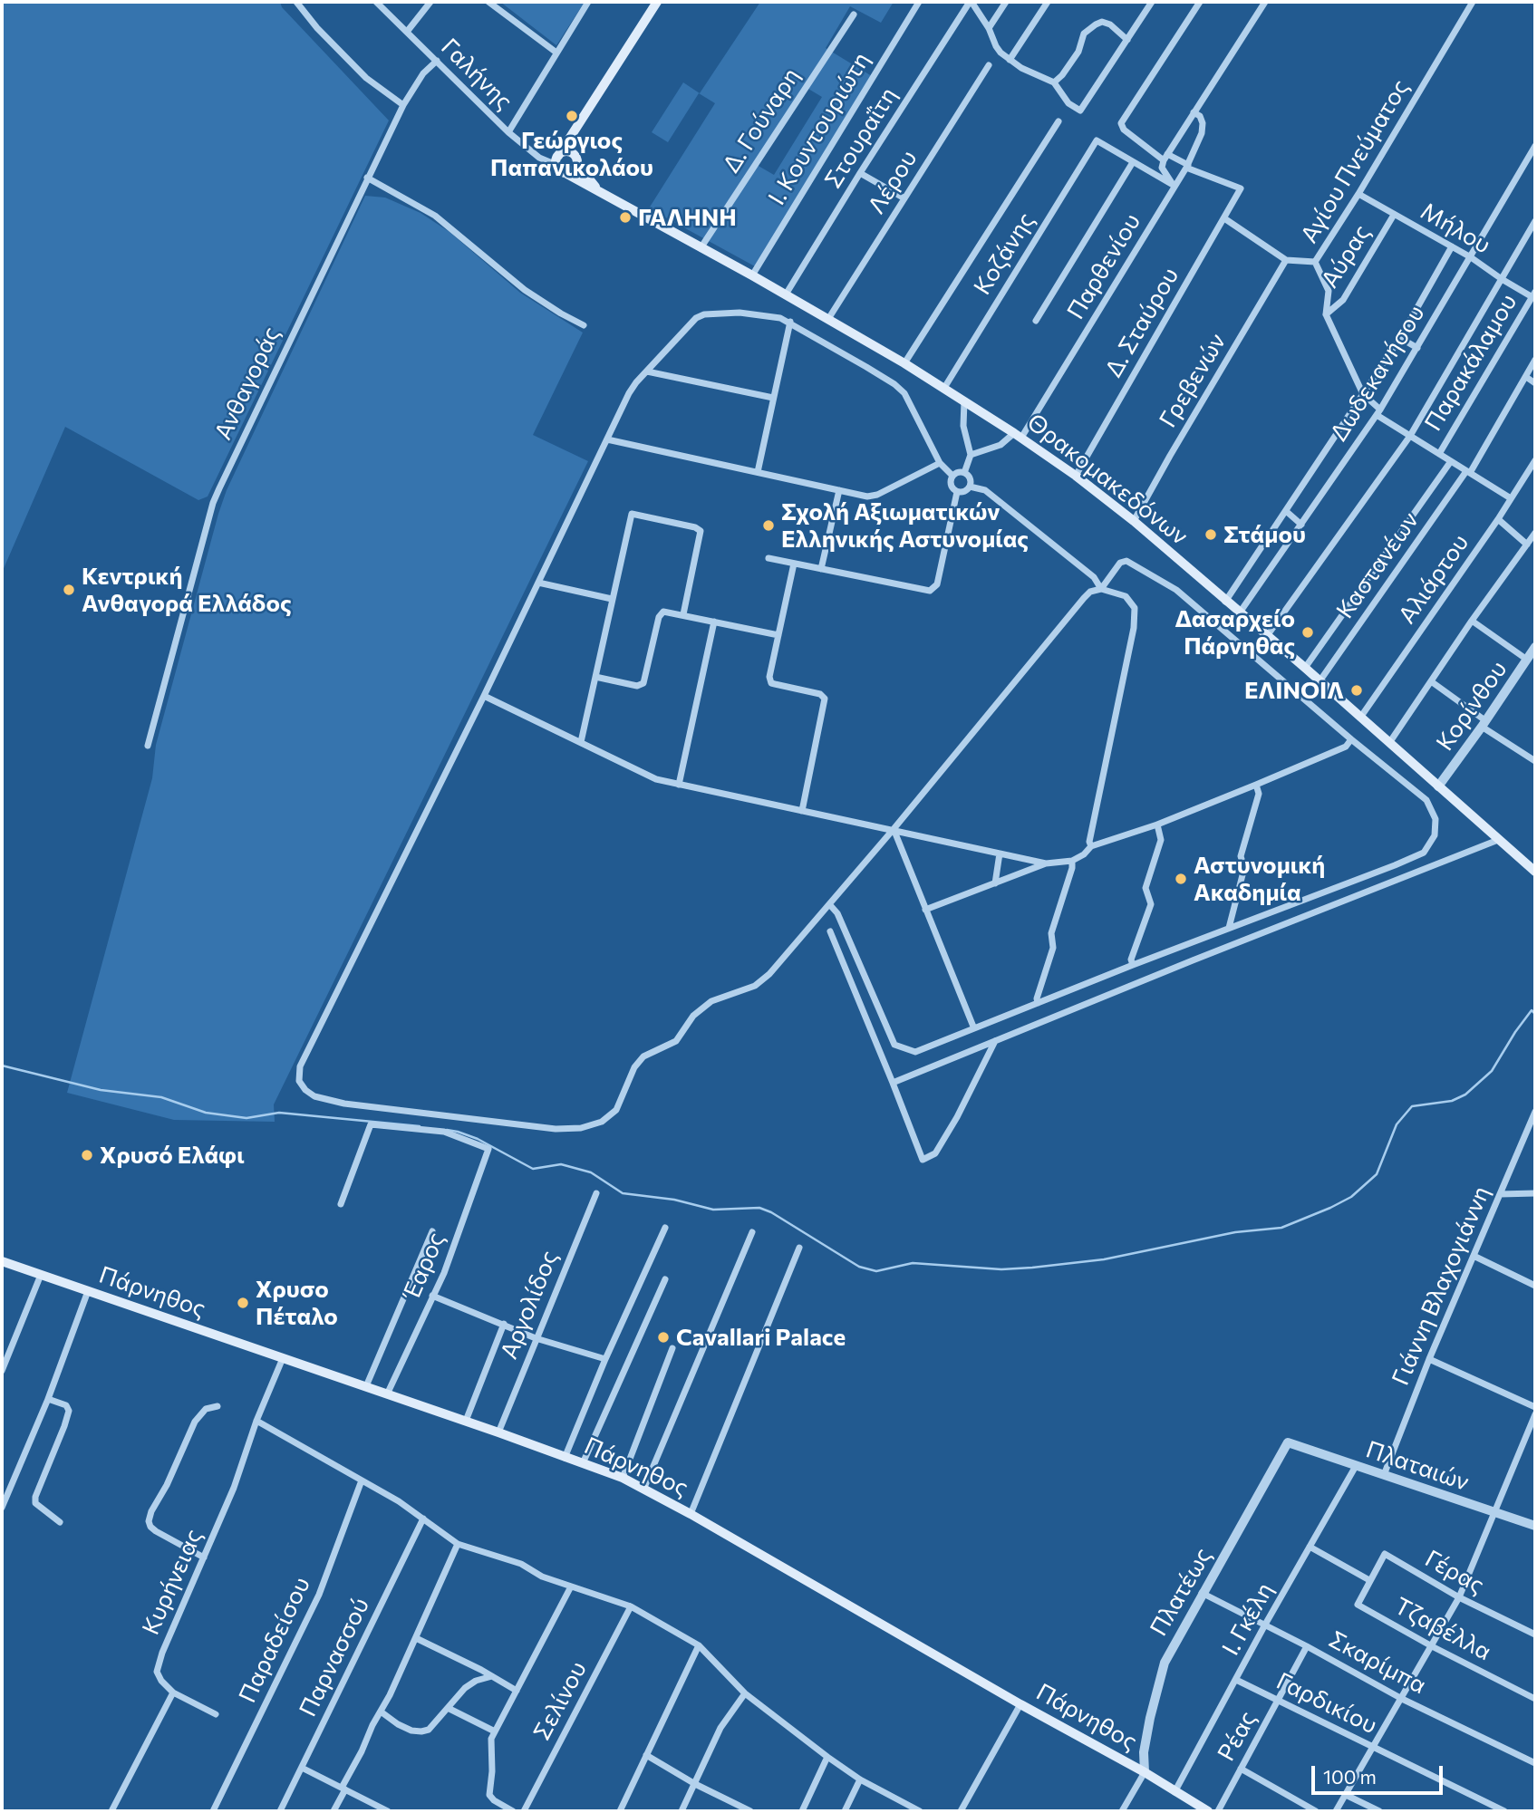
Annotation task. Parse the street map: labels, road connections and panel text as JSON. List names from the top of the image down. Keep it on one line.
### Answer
{"streets":{"main road":["Θρακομακεδόνων","Πάρνηθος"],"street":["Γαλήνης","Δ. Γούναρη","Ι. Κουντουριώτη","Στουραΐτη","Αγίου Πνεύματος","Λέρου","Μήλου","Κοζάνης","Αύρας","Παρθενίου","Δ. Σταύρου","Παρακάλαμου","Δωδεκανήσου","Γρεβενών","Ανθαγοράς","Καστανέων","Αλιάρτου","Κορίνθου","Έαρος","Γιάννη Βλαχογιάννη","Αργολίδος","Πλαταιών","Γέρας","Κυρήνειας","Πλατέως","Ι. Γκέλη","Τζαβέλλα","Παραδείσου","Παρνασσού","Σκαρίμπα","Σελίνου","Γαρδικίου","Ρέας"]},"crossings":[["Γαλήνης","Ανθαγοράς"],["Γαλήνης","Θρακομακεδόνων"],["Δ. Γούναρη","Θρακομακεδόνων"],["Ι. Κουντουριώτη","Θρακομακεδόνων"],["Στουραΐτη","Θρακομακεδόνων"],["Αγίου Πνεύματος","Μήλου"],["Αγίου Πνεύματος","Αύρας"],["Αγίου Πνεύματος","Παρακάλαμου"],["Αγίου Πνεύματος","Δωδεκανήσου"],["Αγίου Πνεύματος","Καστανέων"],["Αγίου Πνεύματος","Αλιάρτου"],["Λέρου","Θρακομακεδόνων"],["Μήλου","Αύρας"],["Μήλου","Παρακάλαμου"],["Μήλου","Δωδεκανήσου"],["Κοζάνης","Θρακομακεδόνων"],["Παρθενίου","Δ. Σταύρου"],["Παρθενίου","Θρακομακεδόνων"],["Δ. Σταύρου","Θρακομακεδόνων"],["Δωδεκανήσου","Θρακομακεδόνων"],["Γρεβενών","Θρακομακεδόνων"],["Θρακομακεδόνων","Καστανέων"],["Θρακομακεδόνων","Αλιάρτου"],["Θρακομακεδόνων","Κορίνθου"],["Έαρος","Πάρνηθος"],["Γιάννη Βλαχογιάννη","Πλαταιών"],["Πάρνηθος","Αργολίδος"],["Πάρνηθος","Κυρήνειας"],["Πάρνηθος","Πλατέως"],["Πάρνηθος","Ι. Γκέλη"],["Πλαταιών","Πλατέως"],["Πλαταιών","Ι. Γκέλη"],["Γέρας","Τζαβέλλα"],["Πλατέως","Σκαρίμπα"],["Ι. Γκέλη","Σκαρίμπα"],["Ι. Γκέλη","Γαρδικίου"],["Σκαρίμπα","Ρέας"],["Γαρδικίου","Ρέας"]],"places":["Γεώργιος Παπανικολάου","ΓΑΛΗΝΗ","Σχολή Αξιωματικών Ελληνικής Αστυνομίας","Στάμου","Κεντρική Ανθαγορά Ελλάδος","Δασαρχείο Πάρνηθας","ΕΛΙΝΟΙΛ","Αστυνομική Ακαδημία","Χρυσό Ελάφι","Χρυσο Πέταλο","Cavallari Palace"],"scale_bar":"100 m"}
